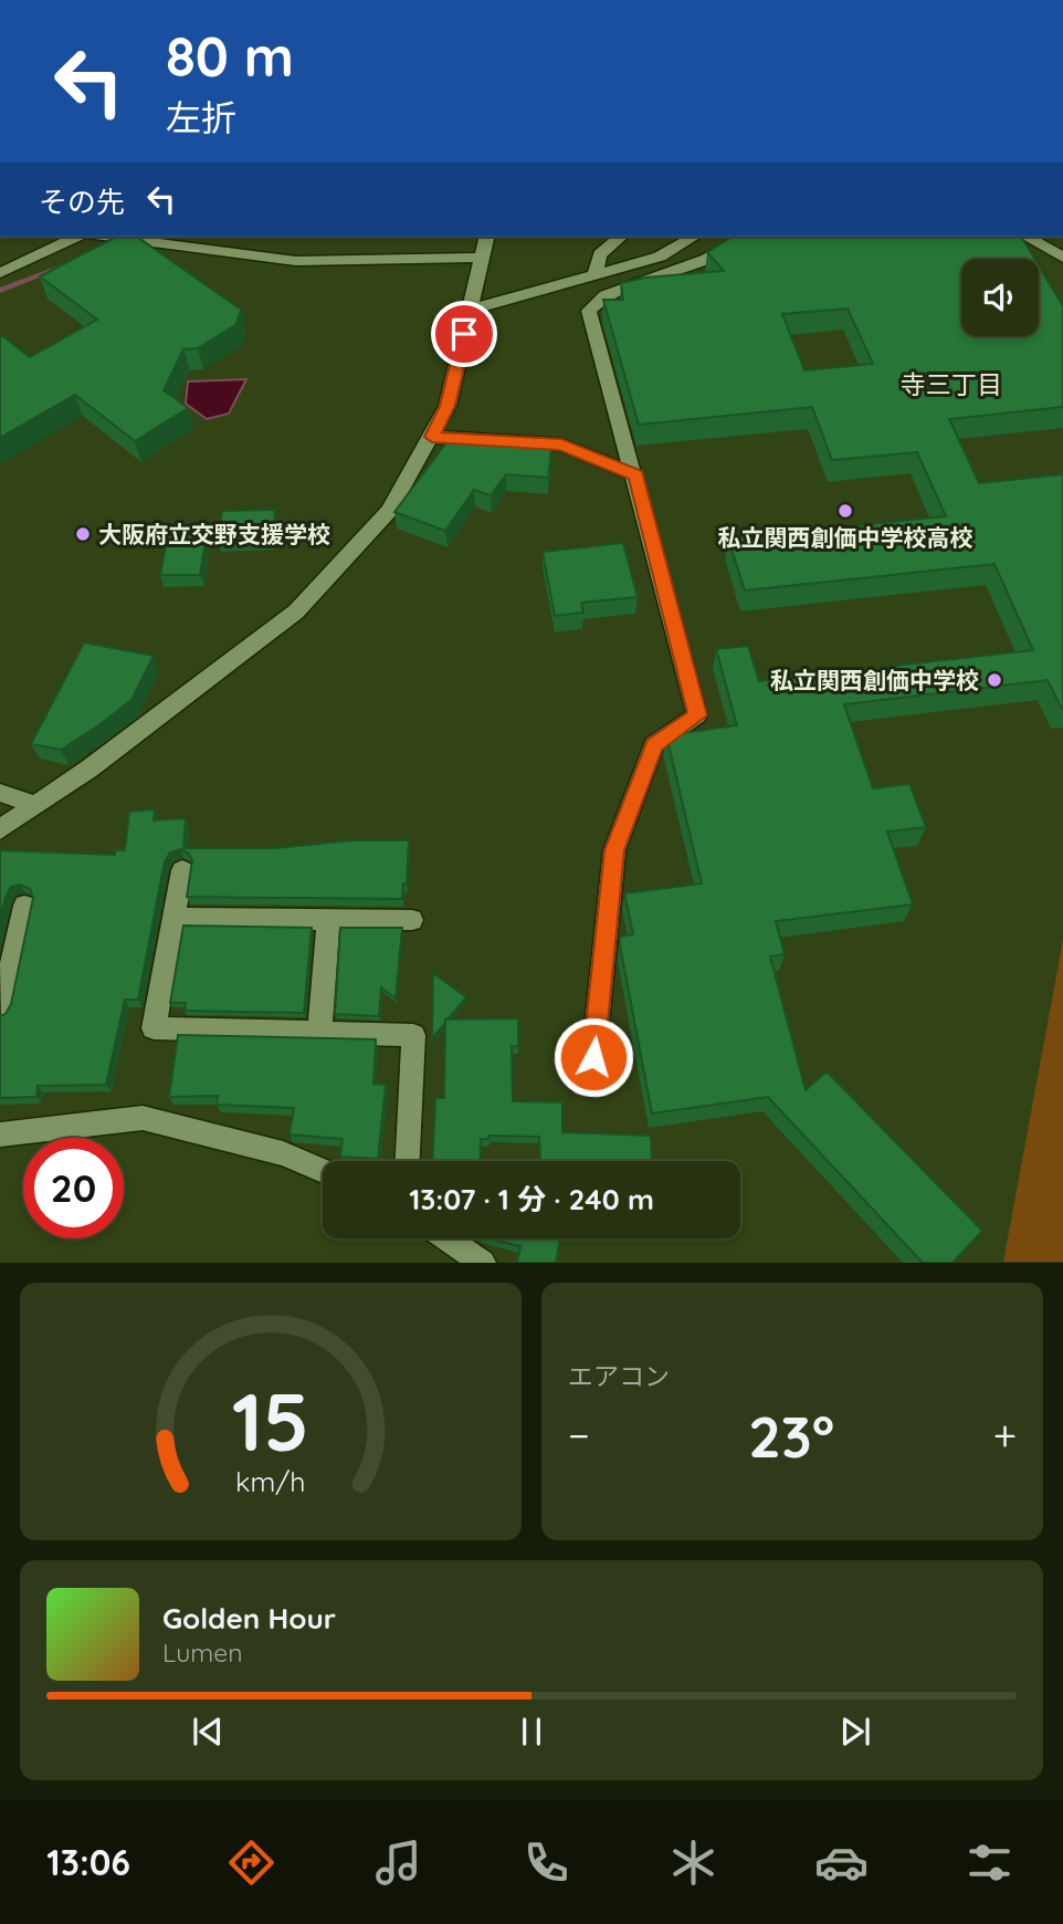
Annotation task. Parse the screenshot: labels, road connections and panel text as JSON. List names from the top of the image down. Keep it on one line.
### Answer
{"districts":["寺三丁目"],"places":["私立関西創価中学校高校","大阪府立交野支援学校","私立関西創価中学校"],"page":{"turn":["80 m","左折"],"then":"その先","limit":"20","trip":"13:07 · 1 分 · 240 m","tile":"エアコン","heat":["−","23°","+"],"song":["Golden Hour","Lumen"],"tabs":"13:06","gauge":["15","km/h"]}}
